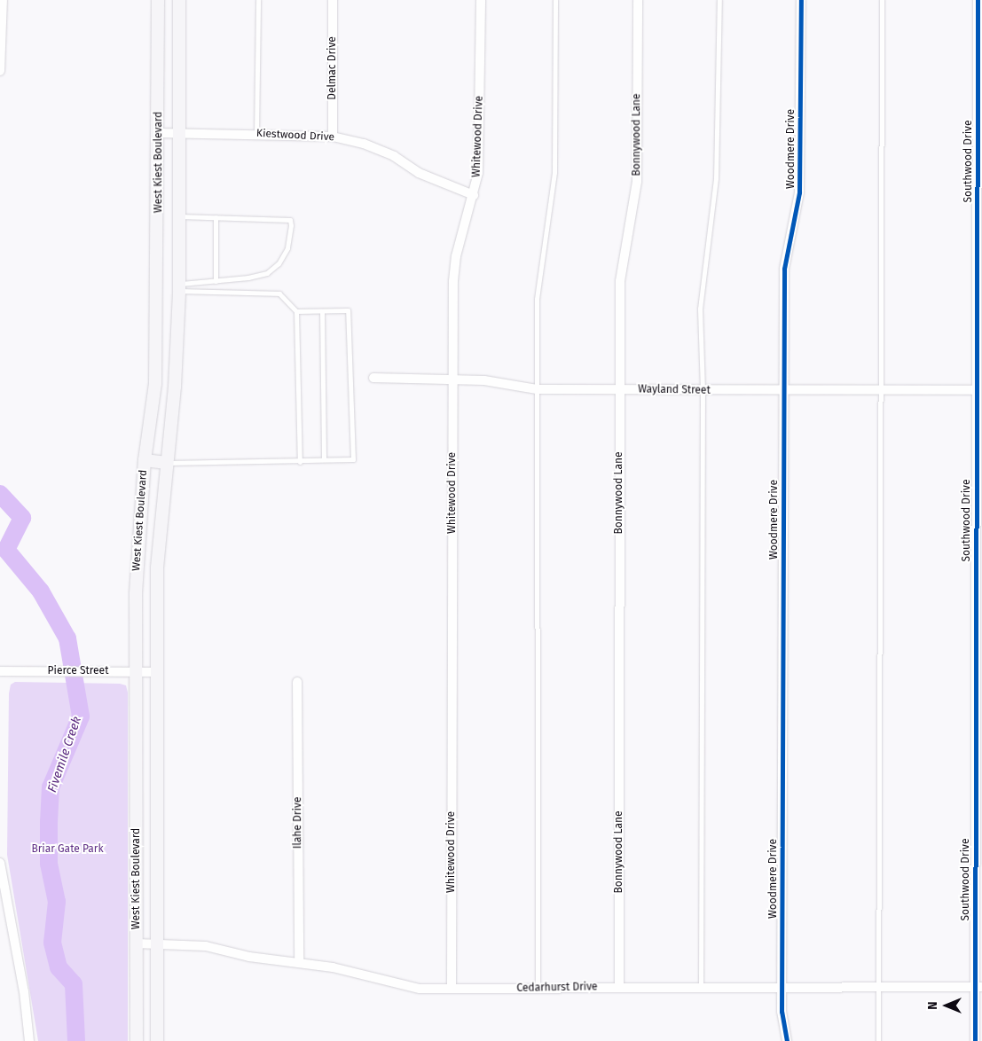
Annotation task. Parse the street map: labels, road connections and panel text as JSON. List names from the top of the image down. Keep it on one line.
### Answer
{"streets":{"main road":["West Kiest Boulevard"],"street":["Delmac Drive","Bonnywood Lane","Kiestwood Drive","Whitewood Drive","Woodmere Drive","Southwood Drive","Wayland Street","Pierce Street","Ilahe Drive","Cedarhurst Drive"]},"crossings":[["Delmac Drive","Kiestwood Drive"],["Bonnywood Lane","Wayland Street"],["Bonnywood Lane","Cedarhurst Drive"],["Kiestwood Drive","Whitewood Drive"],["Kiestwood Drive","West Kiest Boulevard"],["Whitewood Drive","Wayland Street"],["Whitewood Drive","Cedarhurst Drive"],["Woodmere Drive","Wayland Street"],["Woodmere Drive","Cedarhurst Drive"],["Southwood Drive","Wayland Street"],["Southwood Drive","Cedarhurst Drive"],["West Kiest Boulevard","Pierce Street"],["West Kiest Boulevard","Cedarhurst Drive"],["Ilahe Drive","Cedarhurst Drive"]],"water":["Fivemile Creek"],"parks":["Briar Gate Park"],"north":"left"}
